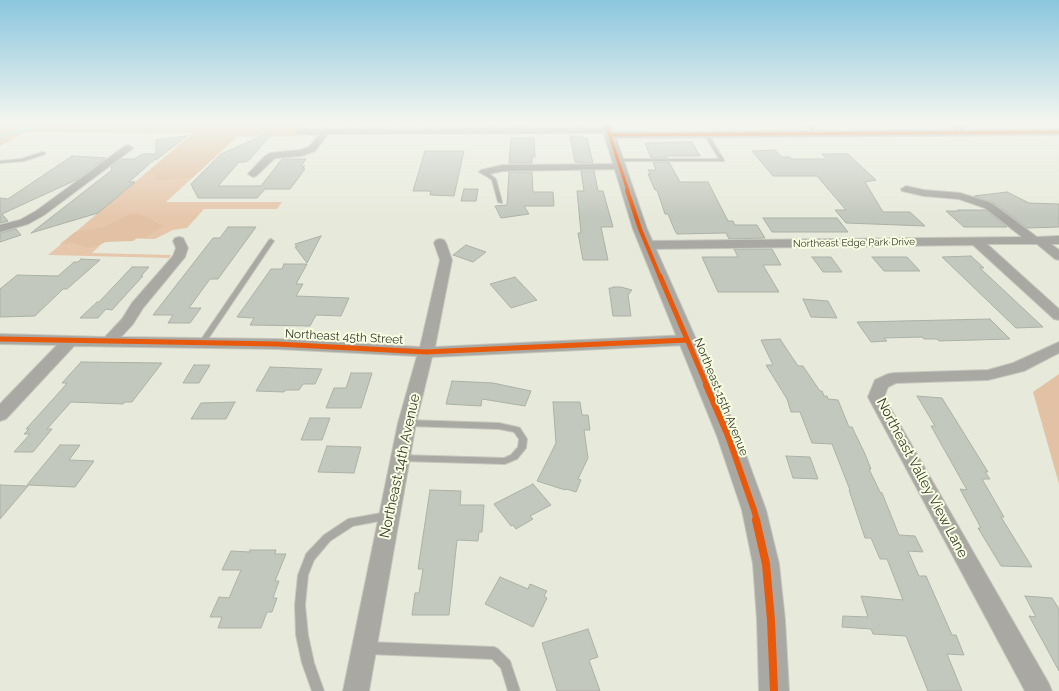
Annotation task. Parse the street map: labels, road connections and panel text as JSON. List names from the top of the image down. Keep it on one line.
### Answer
{"streets":{"street":["Northeast Edge Park Drive","Northeast 45th Street","Northeast 15th Avenue","Northeast 14th Avenue","Northeast Valley View Lane"]},"crossings":[["Northeast Edge Park Drive","Northeast 15th Avenue"],["Northeast 45th Street","Northeast 15th Avenue"],["Northeast 45th Street","Northeast 14th Avenue"]]}
